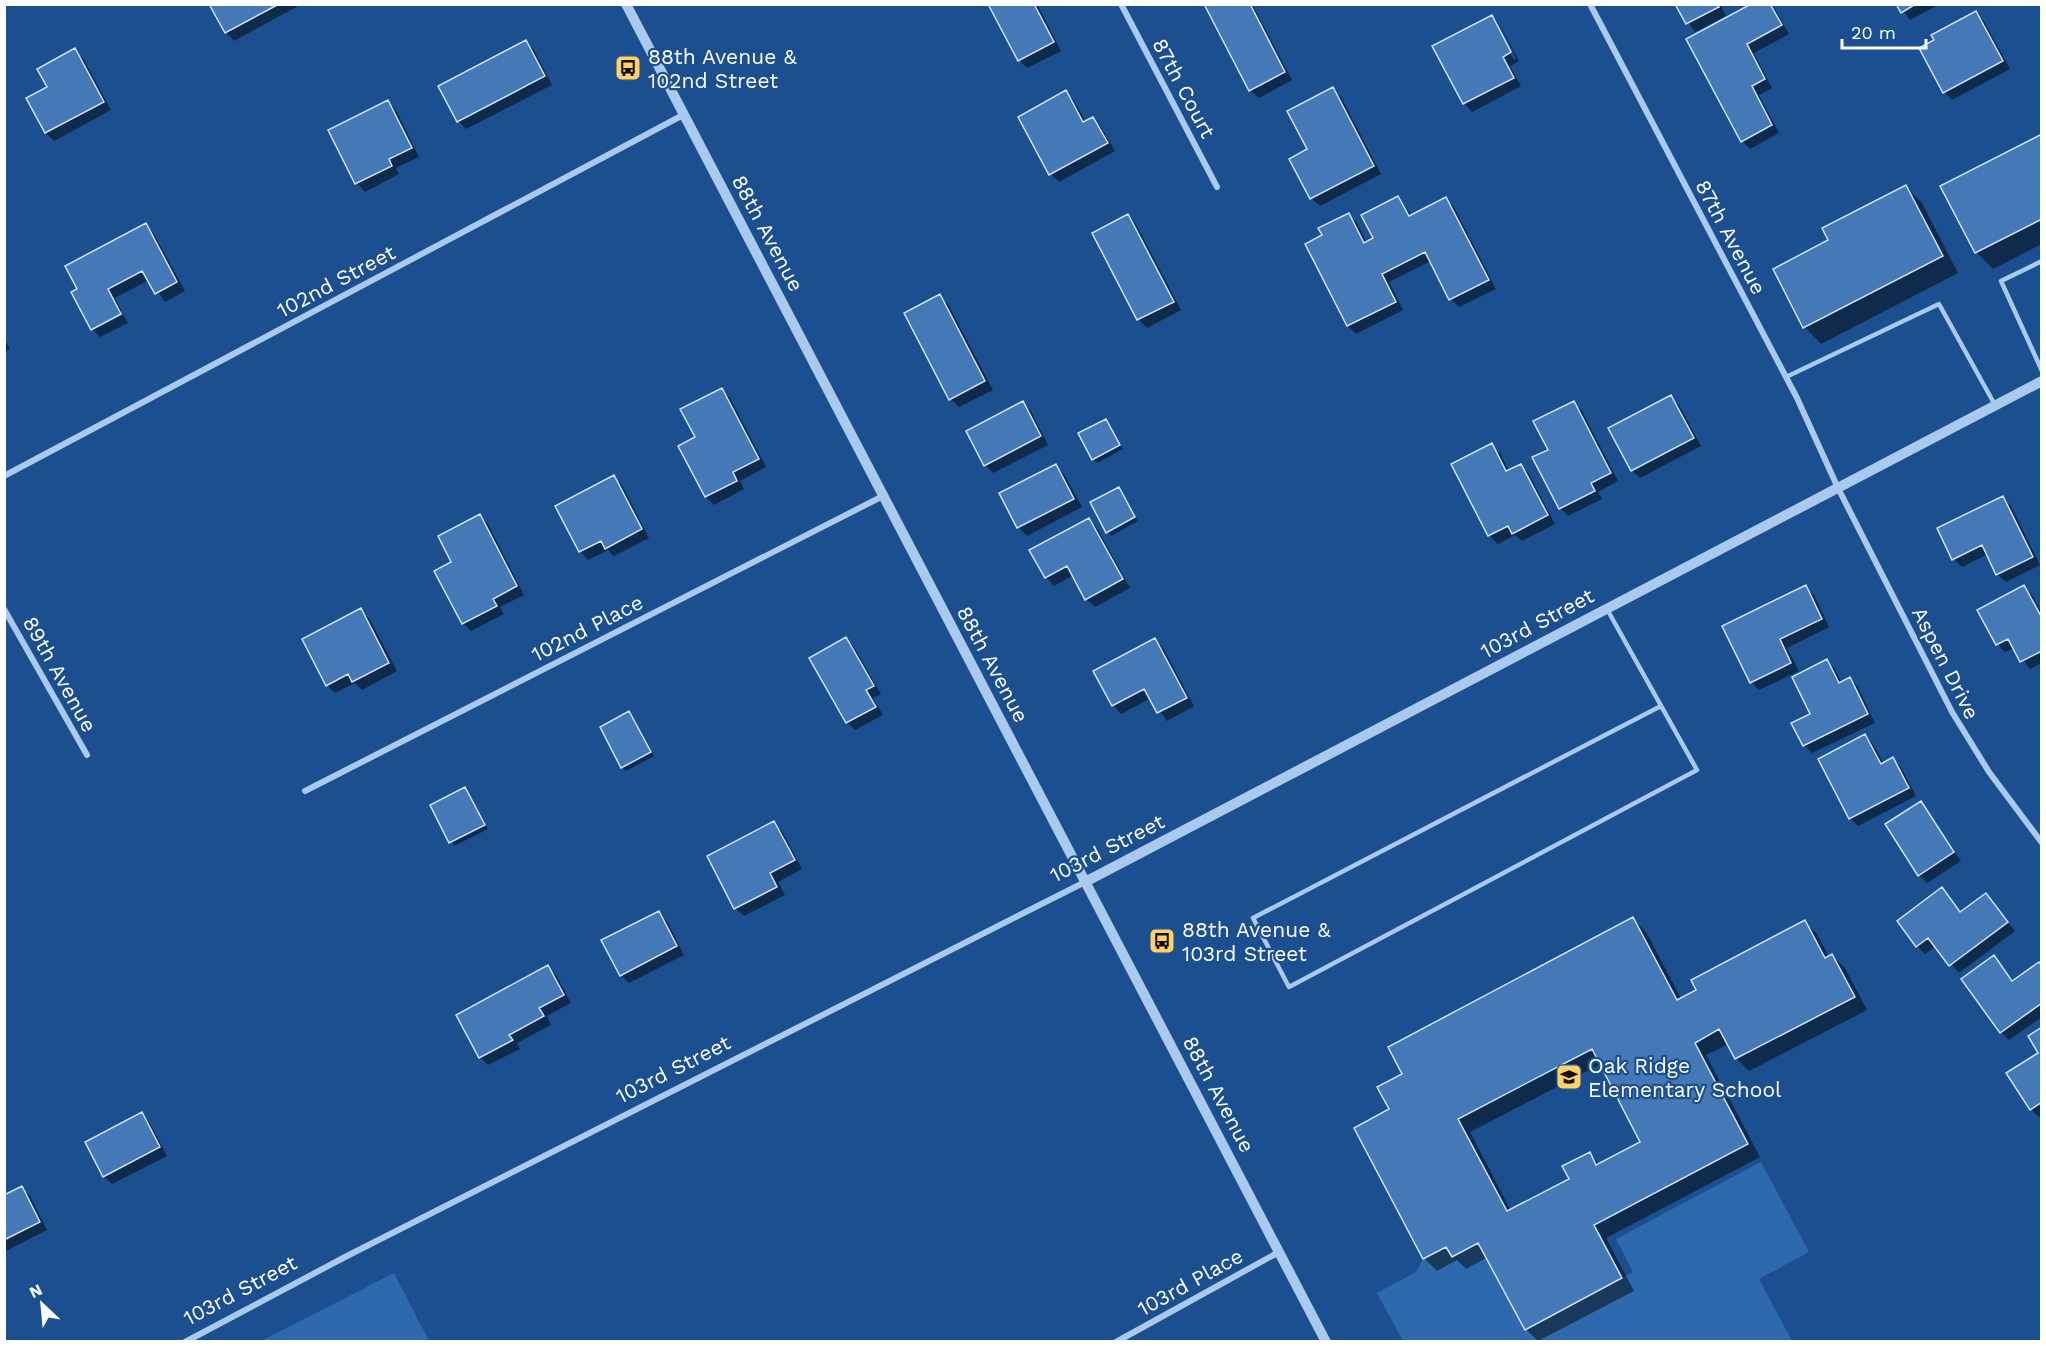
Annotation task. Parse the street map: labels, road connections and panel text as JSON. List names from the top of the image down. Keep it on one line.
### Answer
{"streets":{"street":["87th Court","88th Avenue","87th Avenue","102nd Street","103rd Street","102nd Place","Aspen Drive","89th Avenue","103rd Place"]},"crossings":[["88th Avenue","102nd Street"],["88th Avenue","103rd Street"],["88th Avenue","102nd Place"],["88th Avenue","103rd Place"],["87th Avenue","103rd Street"],["87th Avenue","Aspen Drive"],["103rd Street","Aspen Drive"]],"places":{"bus stop":["88th Avenue & 102nd Street","88th Avenue & 103rd Street"],"school or university":["Oak Ridge Elementary School"]},"scale_bar":"20 m","north":"top left"}
